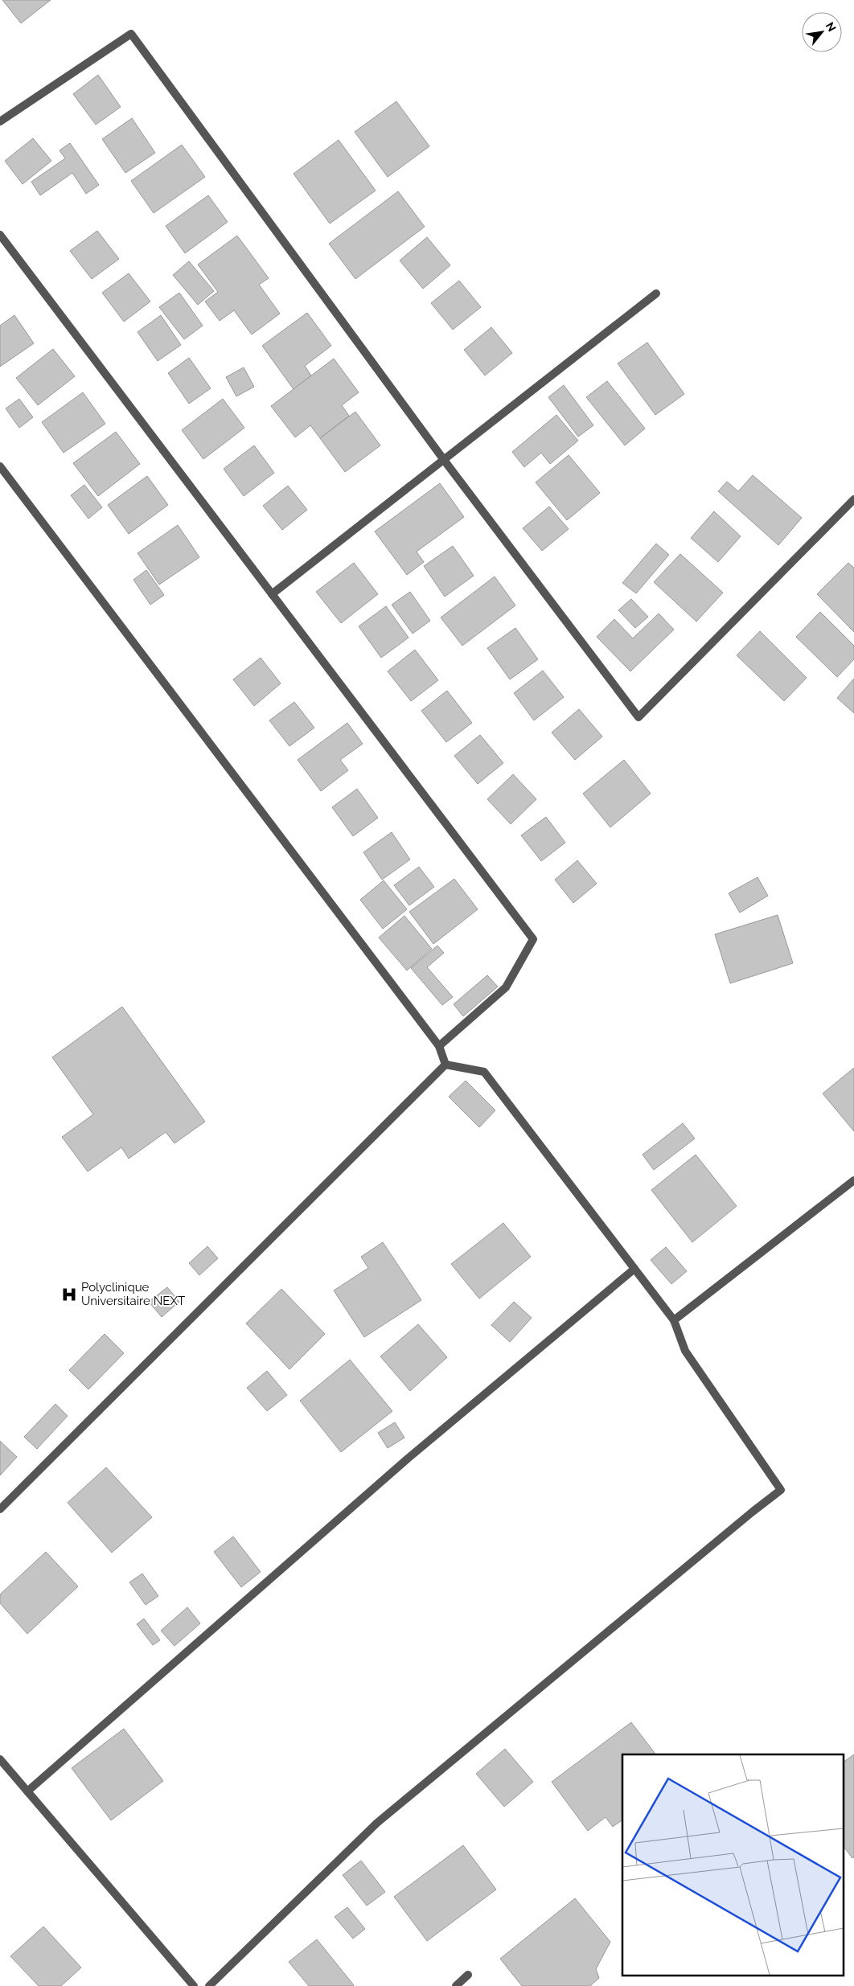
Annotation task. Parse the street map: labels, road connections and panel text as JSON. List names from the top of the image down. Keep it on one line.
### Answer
{"places":{"hospital":["Polyclinique Universitaire NEXT"]},"north":"top right"}
